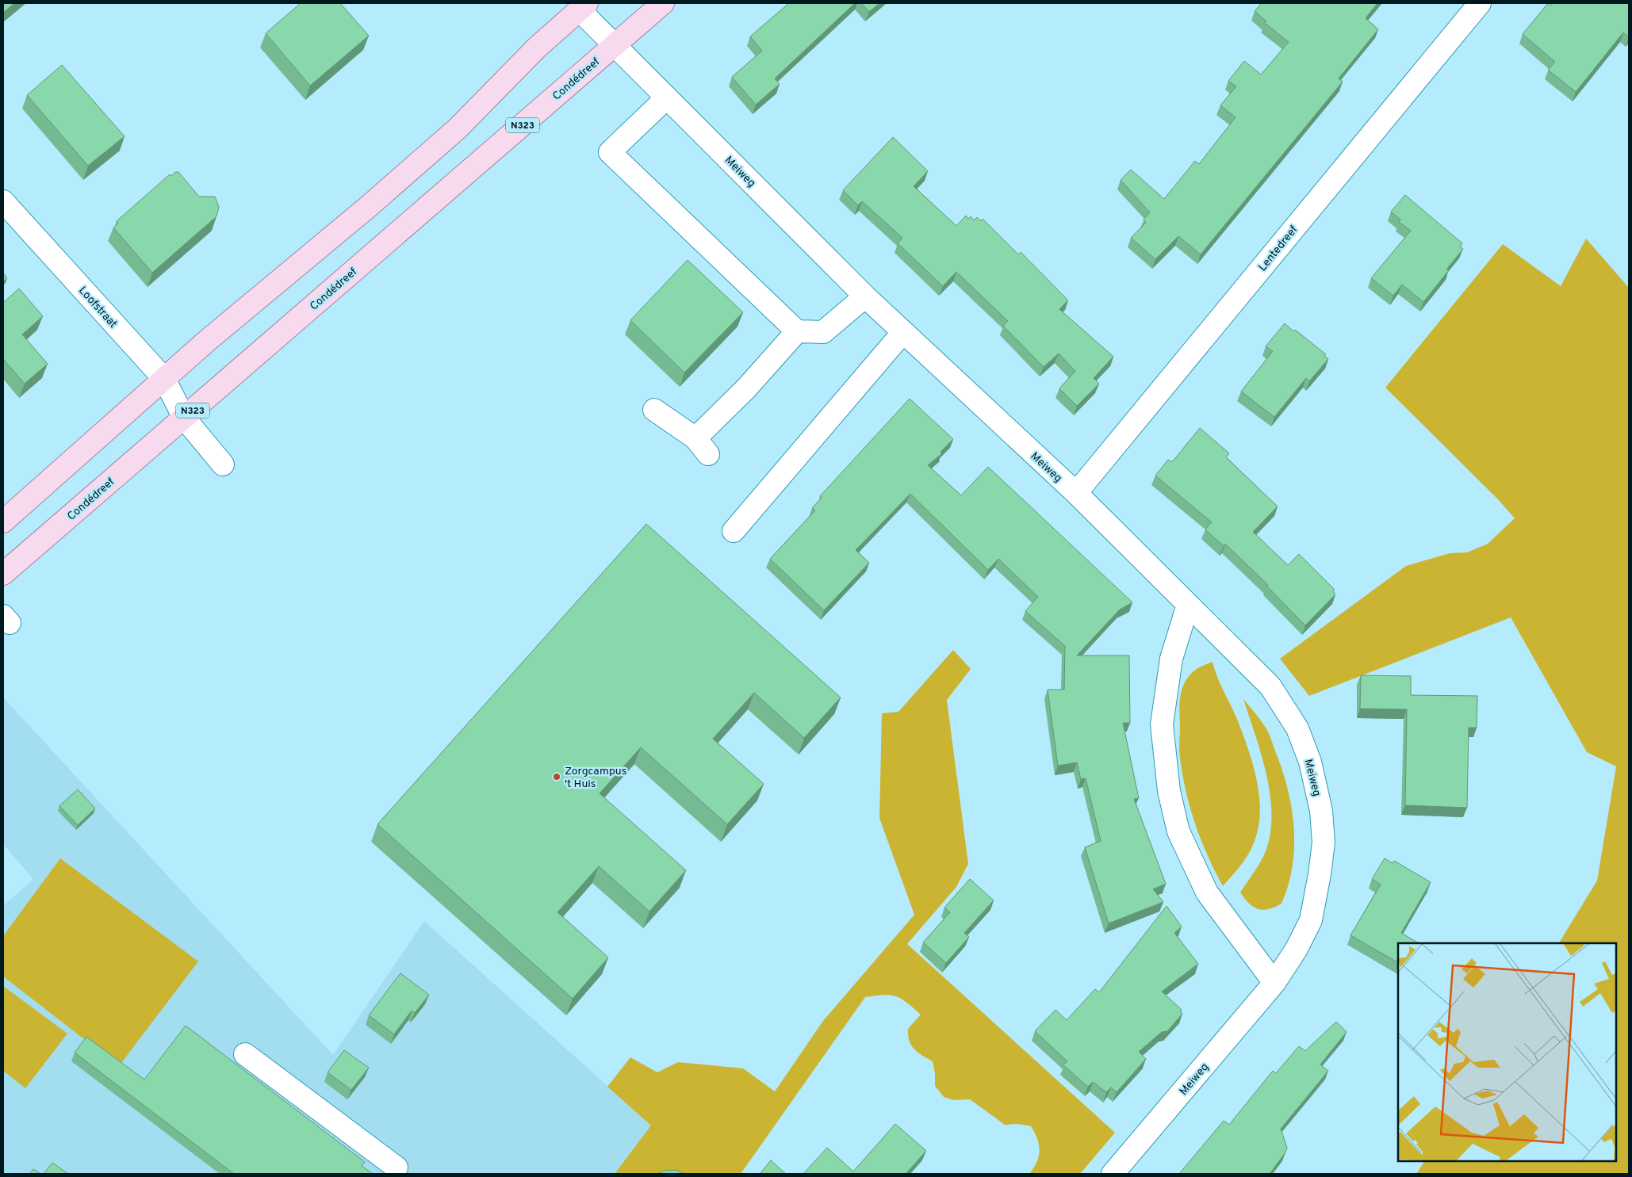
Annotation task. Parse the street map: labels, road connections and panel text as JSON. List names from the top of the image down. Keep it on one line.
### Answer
{"streets":{"main road":["Condédreef","N323"],"street":["Meiweg","Lentedreef","Loofstraat"]},"crossings":[["Condédreef","Meiweg"],["Condédreef","Loofstraat"],["Meiweg","Lentedreef"]],"places":["Zorgcampus 't Huis"]}
